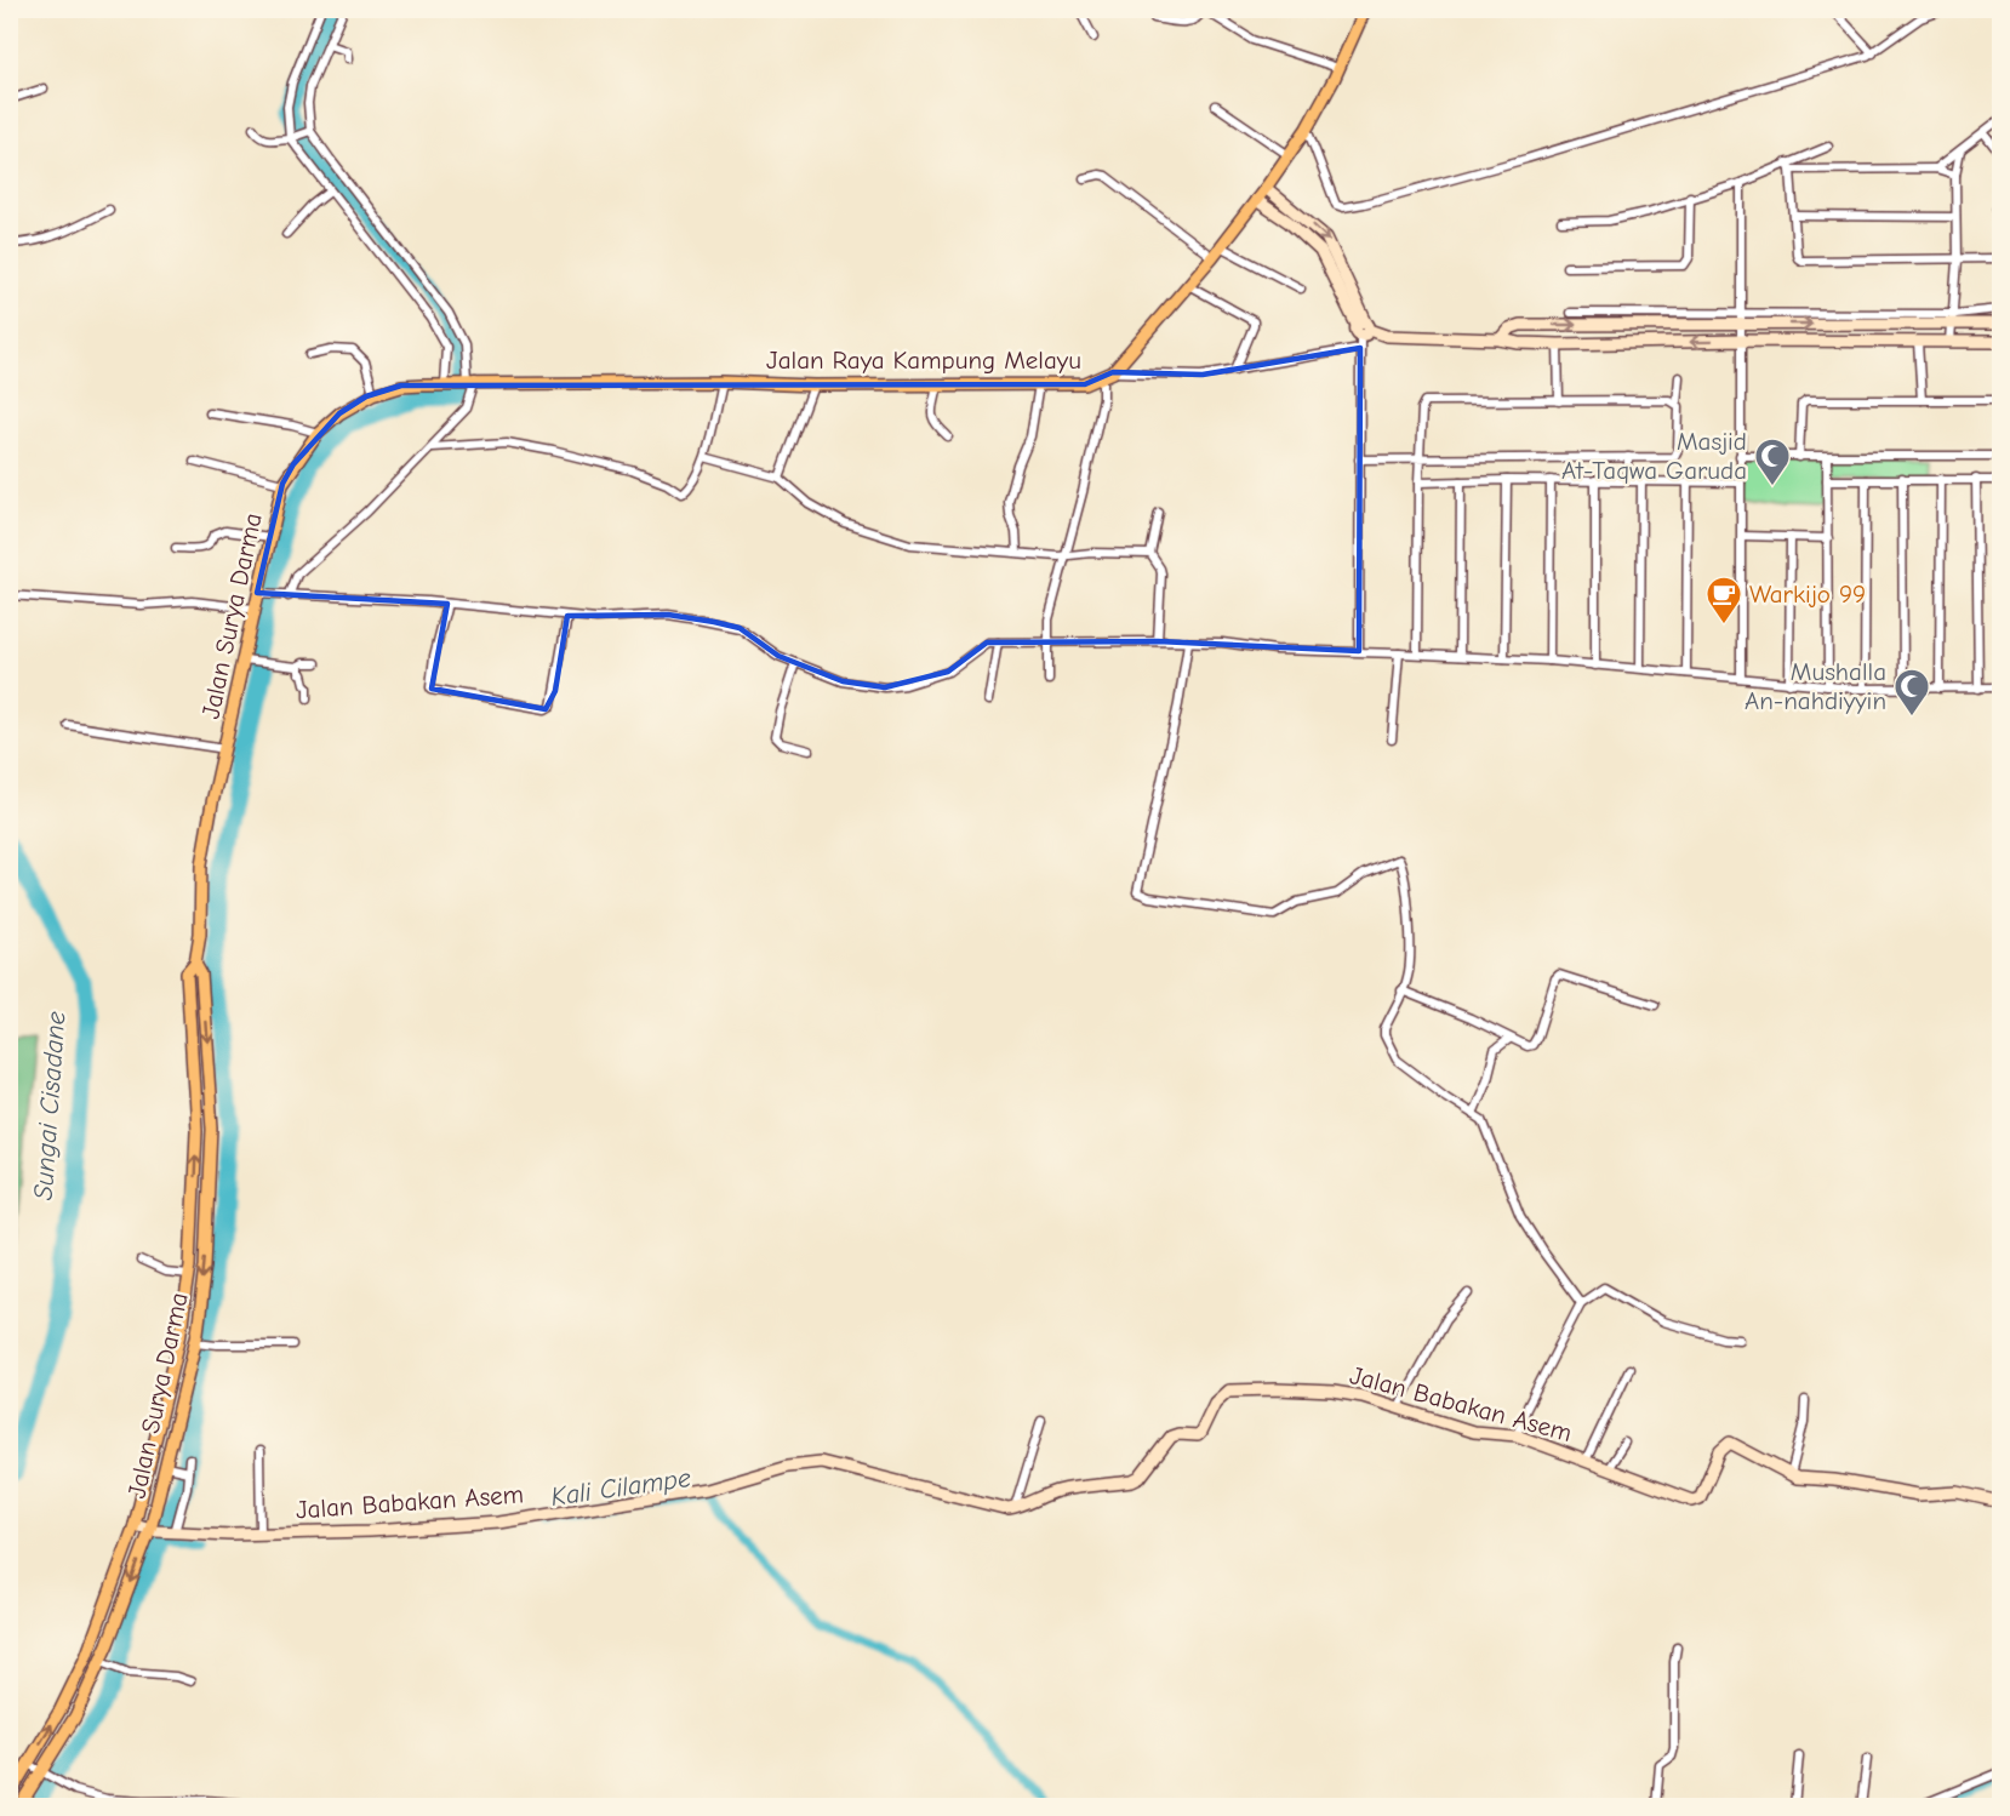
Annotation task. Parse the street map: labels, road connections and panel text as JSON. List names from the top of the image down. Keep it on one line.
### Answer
{"streets":{"main road":["Jalan Raya Kampung Melayu","Jalan Surya Darma"],"street":["Jalan Babakan Asem"]},"crossings":[["Jalan Raya Kampung Melayu","Jalan Surya Darma"],["Jalan Surya Darma","Jalan Babakan Asem"]],"water":["Sungai Cisadane","Kali Cilampe"],"places":{"mosque":["Masjid At-Taqwa Garuda","Mushalla An-nahdiyyin"],"cafe":["Warkijo 99"]}}
